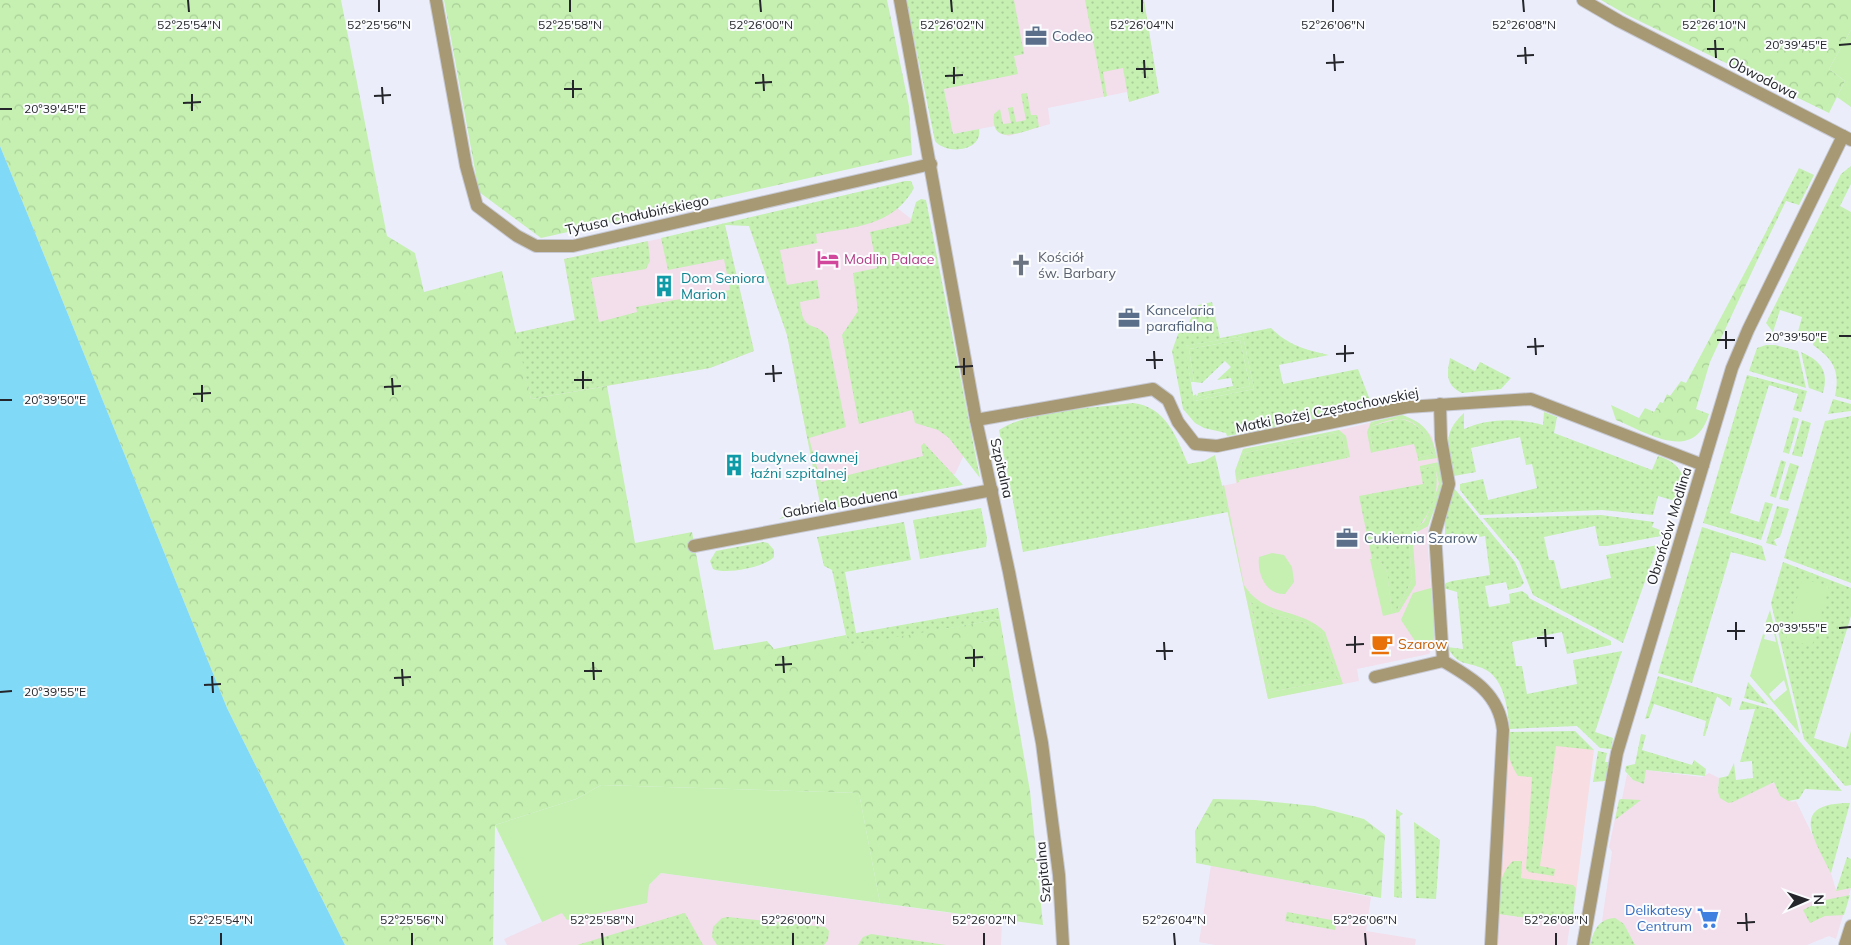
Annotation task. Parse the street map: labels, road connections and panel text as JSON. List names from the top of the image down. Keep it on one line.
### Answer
{"streets":{"street":["Obwodowa","Tytusa Chałubińskiego","Matki Bożej Częstochowskiej","Szpitalna","Gabriela Boduena","Obrońców Modlina"]},"crossings":[["Obwodowa","Obrońców Modlina"],["Tytusa Chałubińskiego","Szpitalna"],["Matki Bożej Częstochowskiej","Szpitalna"],["Matki Bożej Częstochowskiej","Obrońców Modlina"],["Szpitalna","Gabriela Boduena"]],"places":{"office":["Codeo","Kancelaria parafialna","Cukiernia Szarow"],"hotel":["Modlin Palace"],"church":["Kościół św. Barbary"],"building":["Dom Seniora Marion","budynek dawnej łaźni szpitalnej"],"cafe":["Szarow"],"supermarket":["Delikatesy Centrum"]},"north":"right","coordinates":["52°25'54\"N","52°25'56\"N","52°25'58\"N","52°26'00\"N","52°26'02\"N","52°26'04\"N","52°26'06\"N","52°26'08\"N","52°26'10\"N","20°39'45\"E","20°39'50\"E","20°39'55\"E"]}
